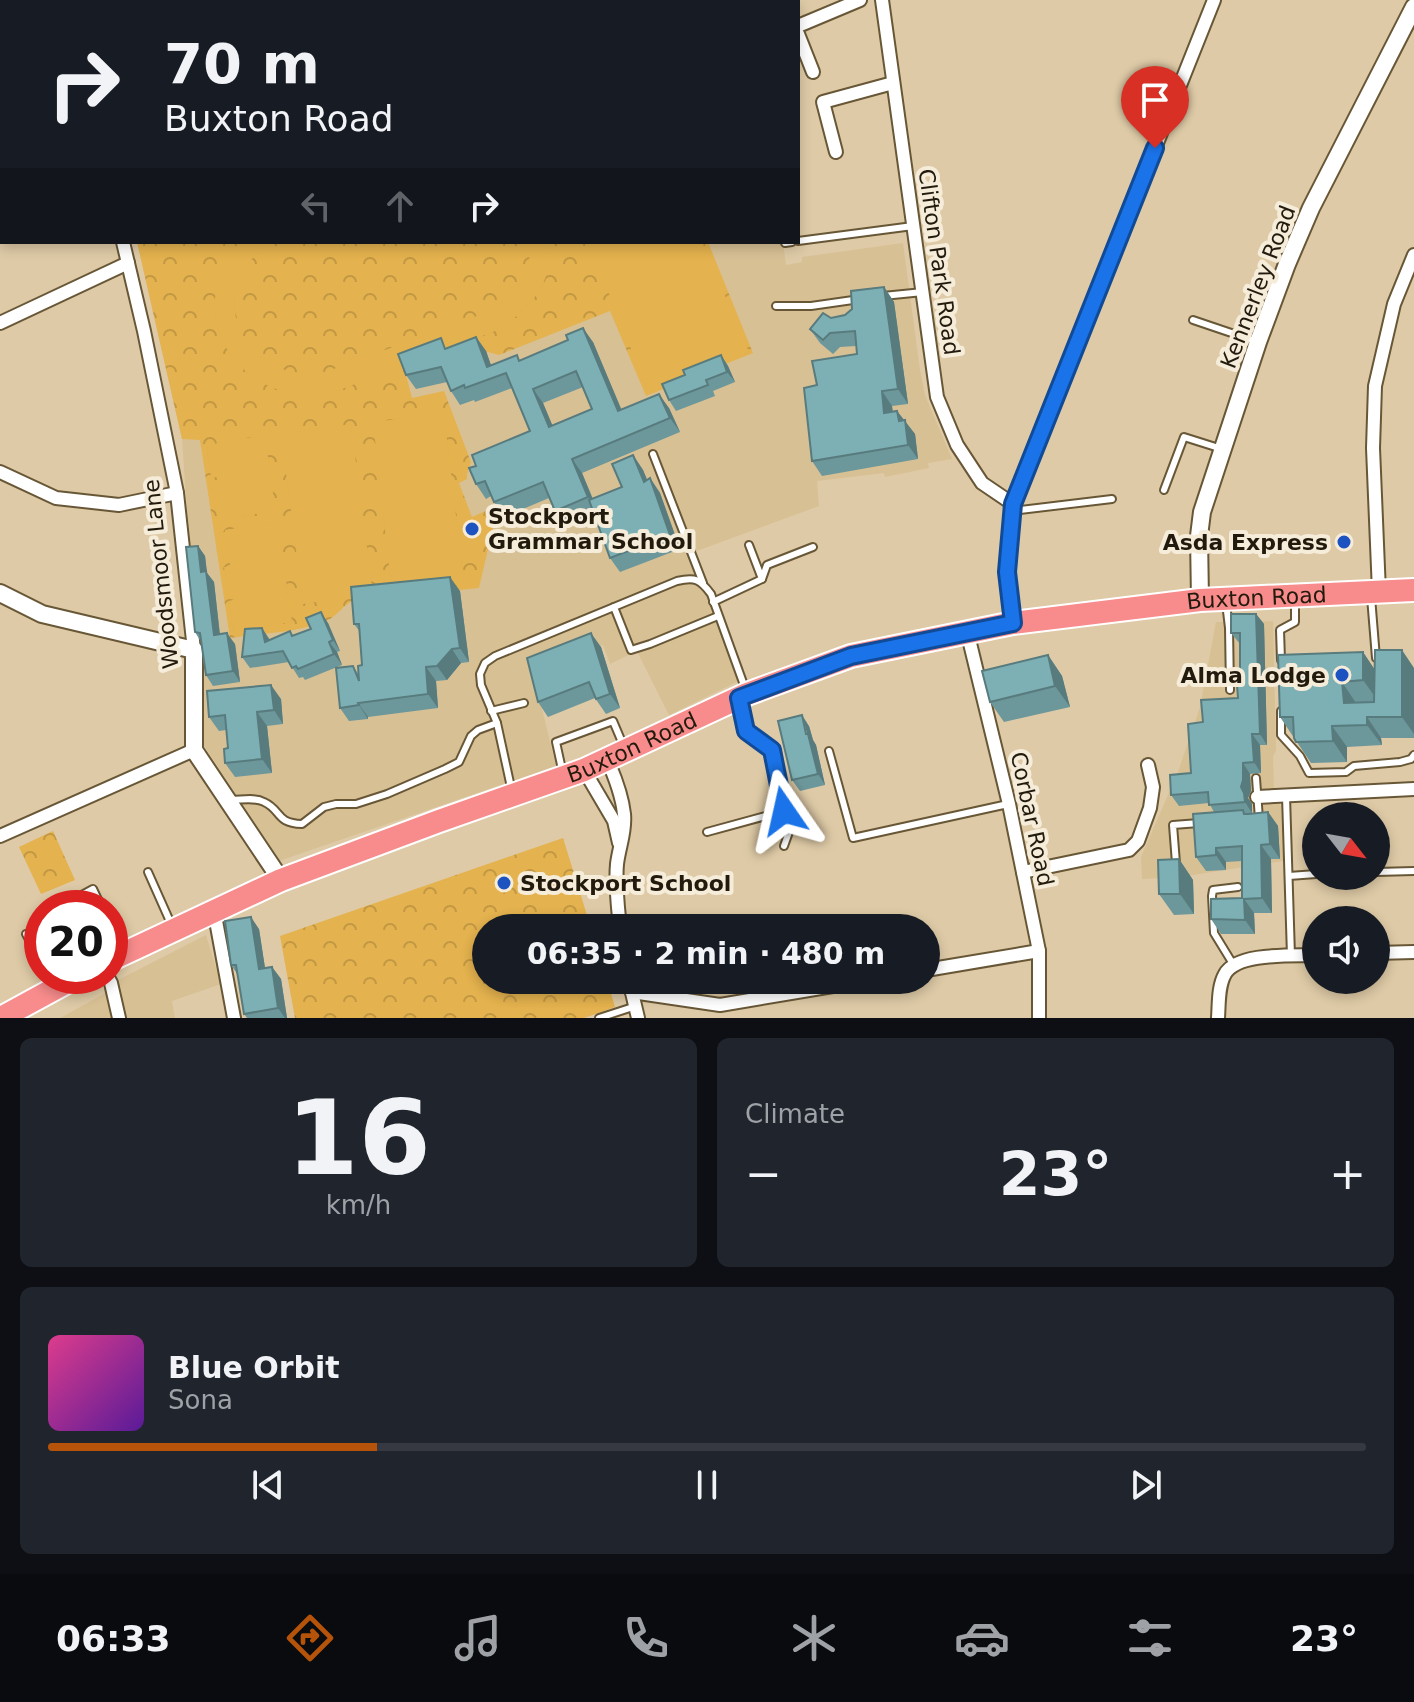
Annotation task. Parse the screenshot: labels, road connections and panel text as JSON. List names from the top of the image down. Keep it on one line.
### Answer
{"streets":{"highway":["Buxton Road"],"street":["Clifton Park Road","Kennerley Road","Woodsmoor Lane","Corbar Road"]},"crossings":[["Kennerley Road","Buxton Road"],["Buxton Road","Corbar Road"]],"places":["Stockport Grammar School","Asda Express","Alma Lodge","Stockport School"],"north":"bottom right","page":{"turn":["70 m","Buxton Road"],"limit":"20","trip":"06:35 · 2 min · 480 m","tile":[["16","km/h"],"Climate"],"heat":["−","23°","+"],"song":["Blue Orbit","Sona"],"tabs":["06:33","23°"]}}
